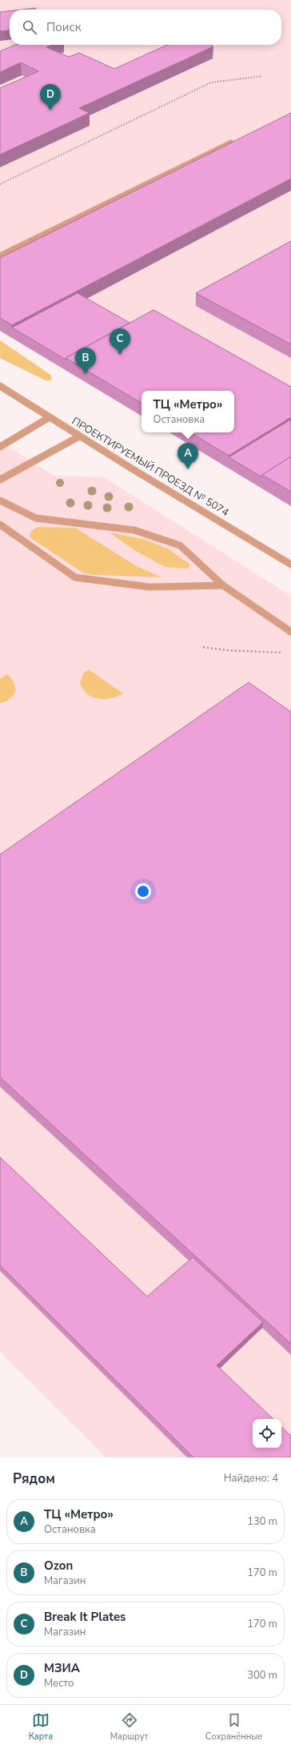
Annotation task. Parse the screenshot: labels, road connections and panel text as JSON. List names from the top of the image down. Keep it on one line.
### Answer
{"streets":{"street":["ПРОЕКТИРУЕМЫЙ ПРОЕЗД № 5074"]},"page":{"search":"Поиск","pins":["D","C","B","A"],"popup":["ТЦ «Метро»","Остановка"],"heading":["Рядом","Найдено: 4"],"list":[{"mark":"A","name":"ТЦ «Метро»","note":"Остановка","value":"130 m"},{"mark":"B","name":"Ozon","note":"Магазин","value":"170 m"},{"mark":"C","name":"Break It Plates","note":"Магазин","value":"170 m"},{"mark":"D","name":"МЗИА","note":"Место","value":"300 m"}],"nav":["Карта","Маршрут","Сохранённые"]}}
